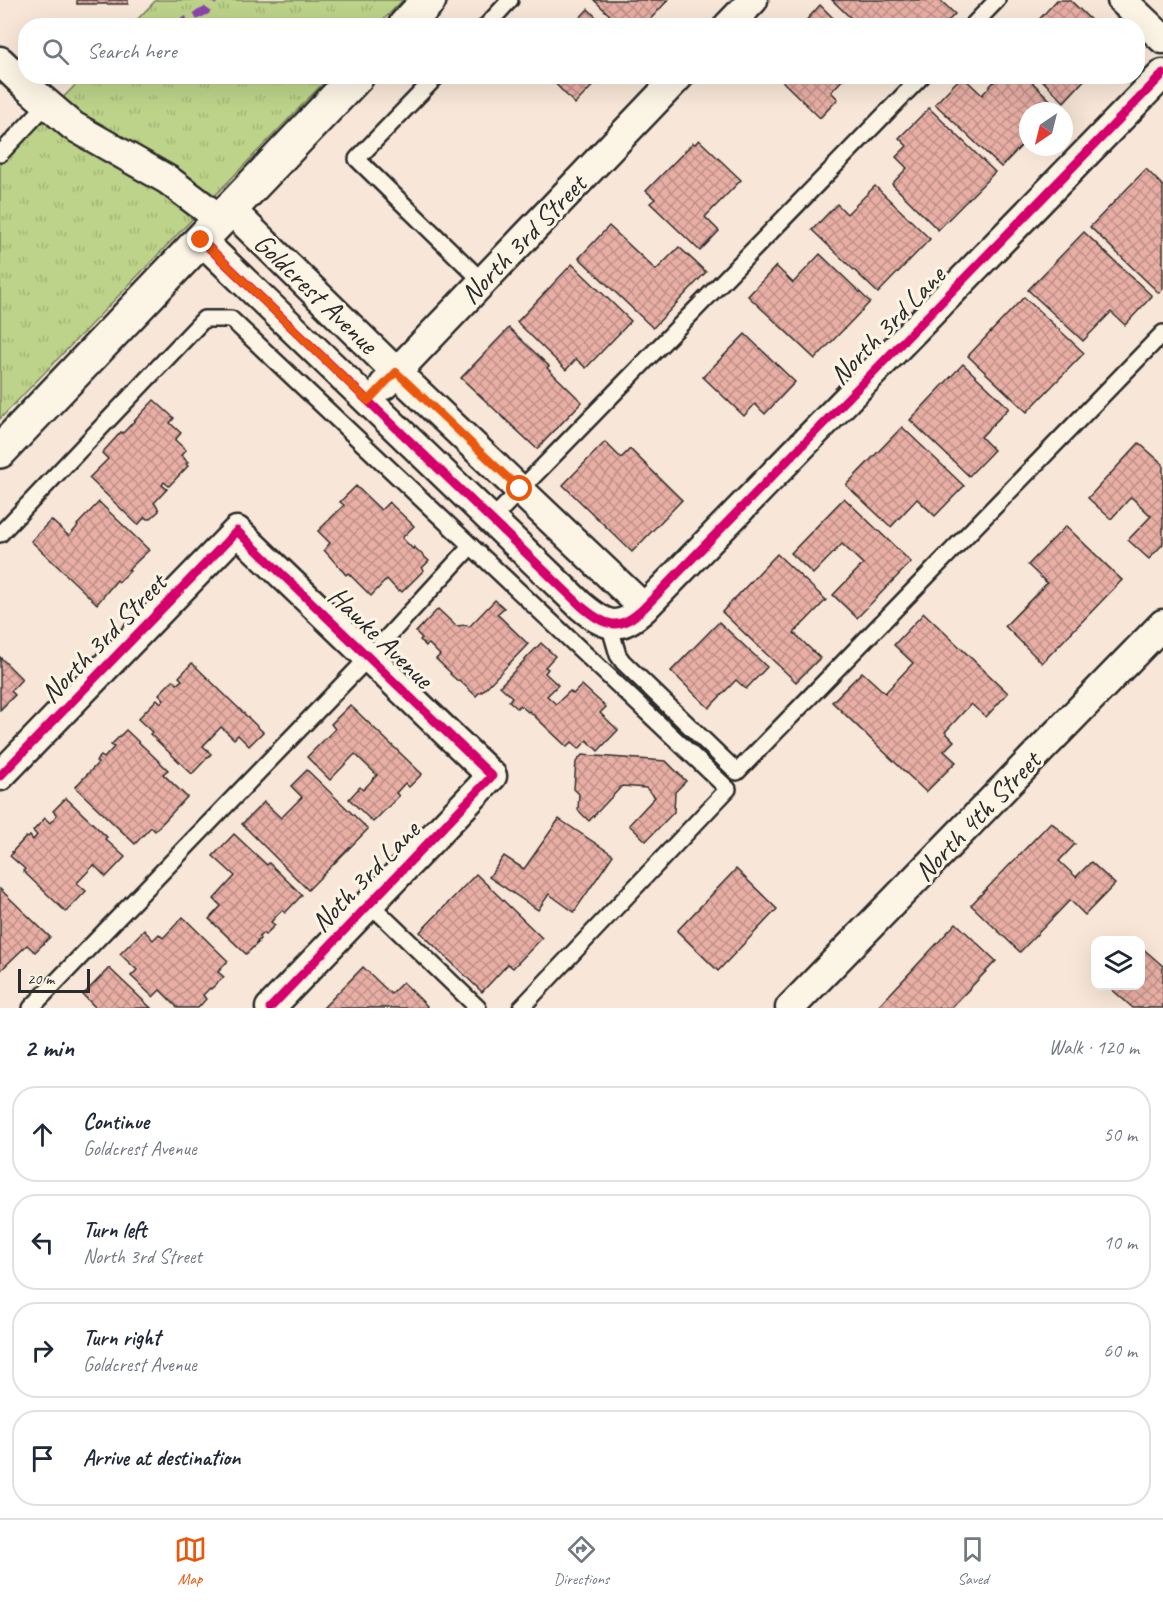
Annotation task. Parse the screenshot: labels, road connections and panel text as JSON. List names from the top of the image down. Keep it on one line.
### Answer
{"streets":{"street":["North 3rd Street","Goldcrest Avenue","North 3rd Lane","Hawke Avenue","North 4th Street","Noth 3rd Lane"]},"crossings":[["North 3rd Street","Goldcrest Avenue"],["North 3rd Street","Hawke Avenue"],["Goldcrest Avenue","North 3rd Lane"],["Hawke Avenue","Noth 3rd Lane"]],"scale_bar":"20 m","north":"bottom left","page":{"search":"Search here","scale":"20 m","heading":["2 min","Walk · 120 m"],"list":[["Continue","Goldcrest Avenue","50 m"],["Turn left","North 3rd Street","10 m"],["Turn right","Goldcrest Avenue","60 m"],"Arrive at destination"],"nav":["Map","Directions","Saved"]}}
